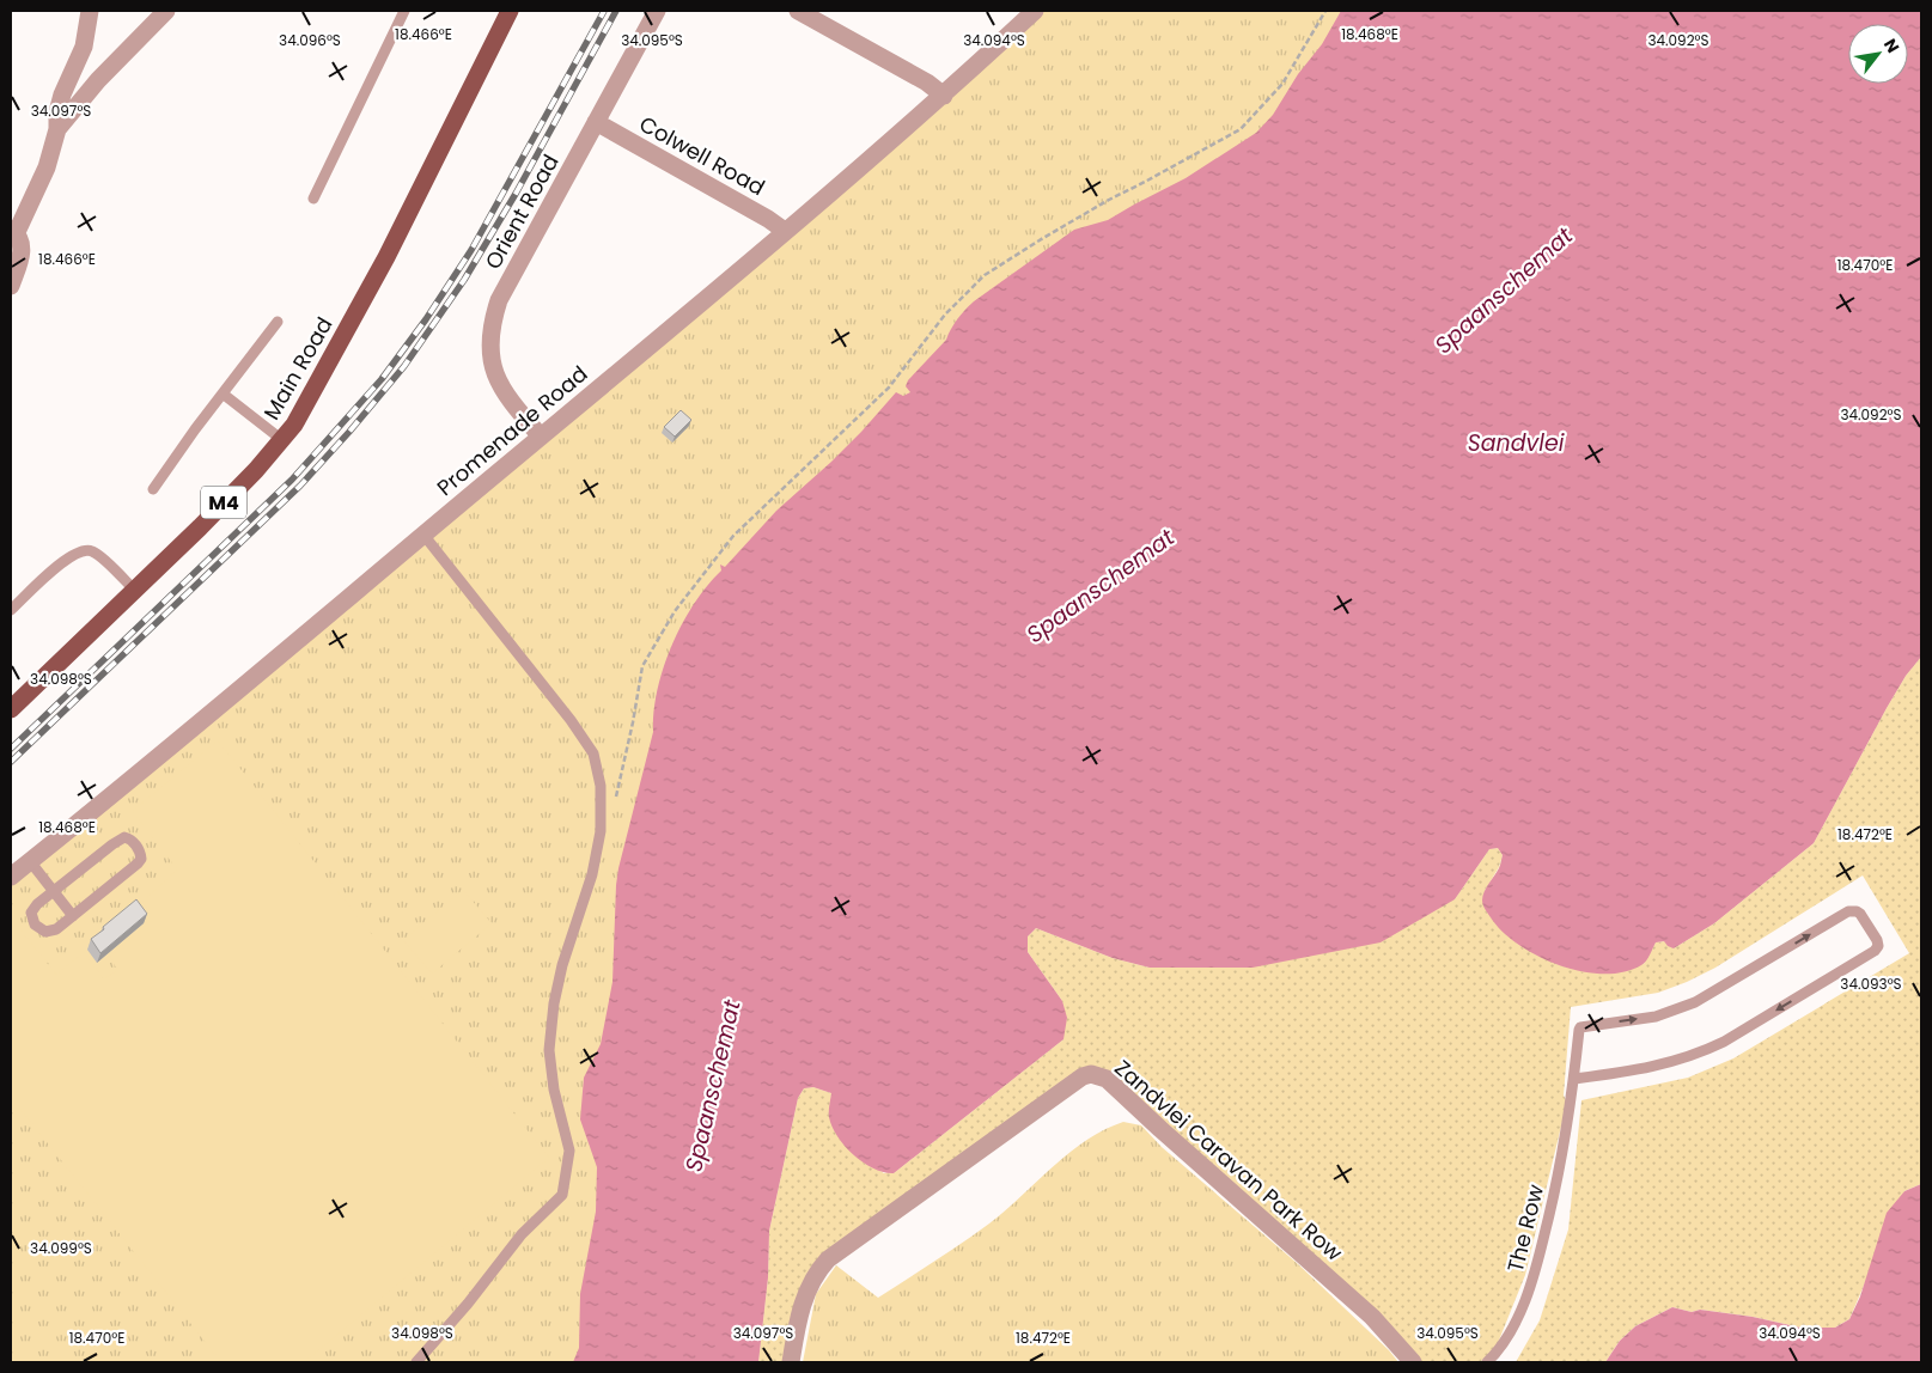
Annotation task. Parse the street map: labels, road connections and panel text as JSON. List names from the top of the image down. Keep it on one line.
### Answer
{"streets":{"main road":["Main Road","M4"],"street":["Colwell Road","Orient Road","Promenade Road","Zandvlei Caravan Park Row"],"lane":["The Row"]},"crossings":[["Colwell Road","Orient Road"],["Colwell Road","Promenade Road"],["Orient Road","Promenade Road"]],"water":["Spaanschemat","Sandvlei"],"north":"top right","coordinates":["18.466°E","18.468°E","34.096°S","34.094°S","34.095°S","34.092°S","34.097°S","18.470°E","34.098°S","18.472°E","34.093°S","34.099°S"]}
